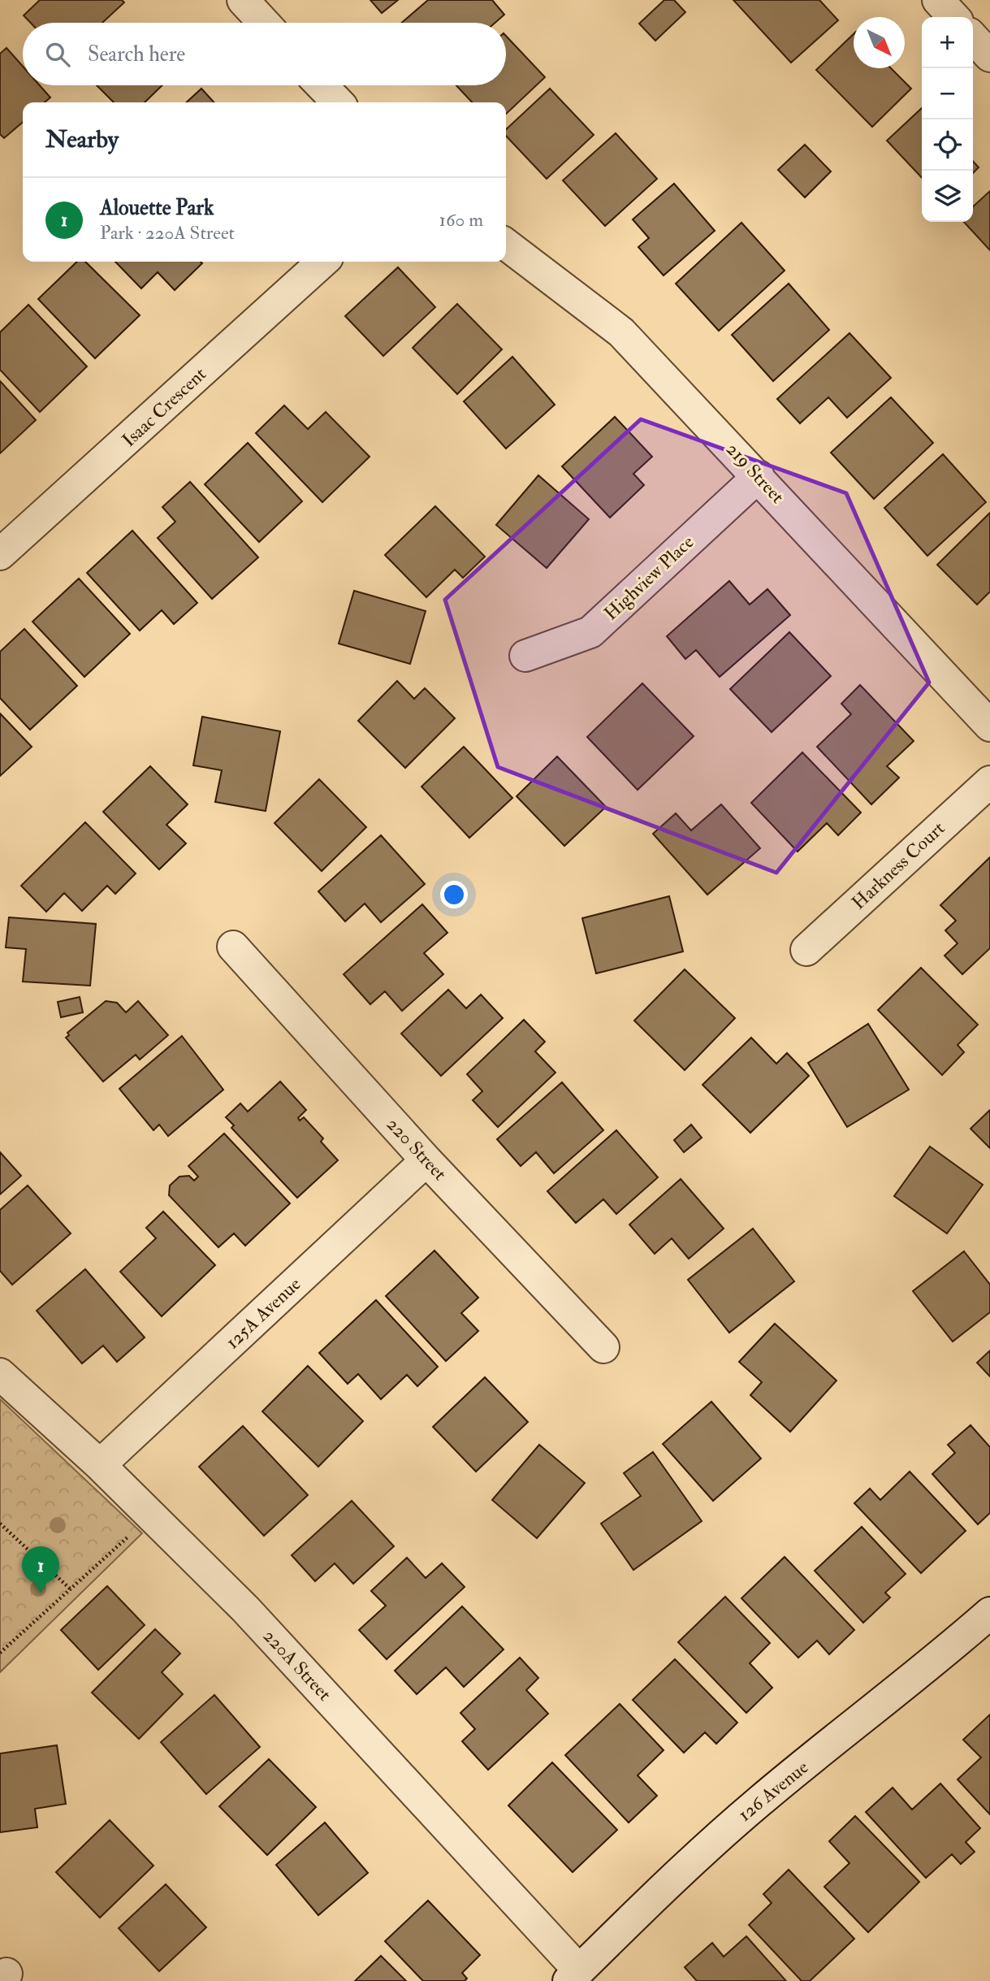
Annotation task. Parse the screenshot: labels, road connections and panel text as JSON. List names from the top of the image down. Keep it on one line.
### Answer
{"streets":{"street":["Isaac Crescent","219 Street","Highview Place","Harkness Court","220 Street","125A Avenue","220A Street","126 Avenue"]},"crossings":[["219 Street","Highview Place"],["220 Street","125A Avenue"],["125A Avenue","220A Street"],["220A Street","126 Avenue"]],"north":"bottom right","page":{"map_buttons":["+","−"],"search":"Search here","heading":"Nearby","list":[{"mark":"1","name":"Alouette Park","note":"Park · 220A Street","value":"160 m"}],"pins":"1"}}
